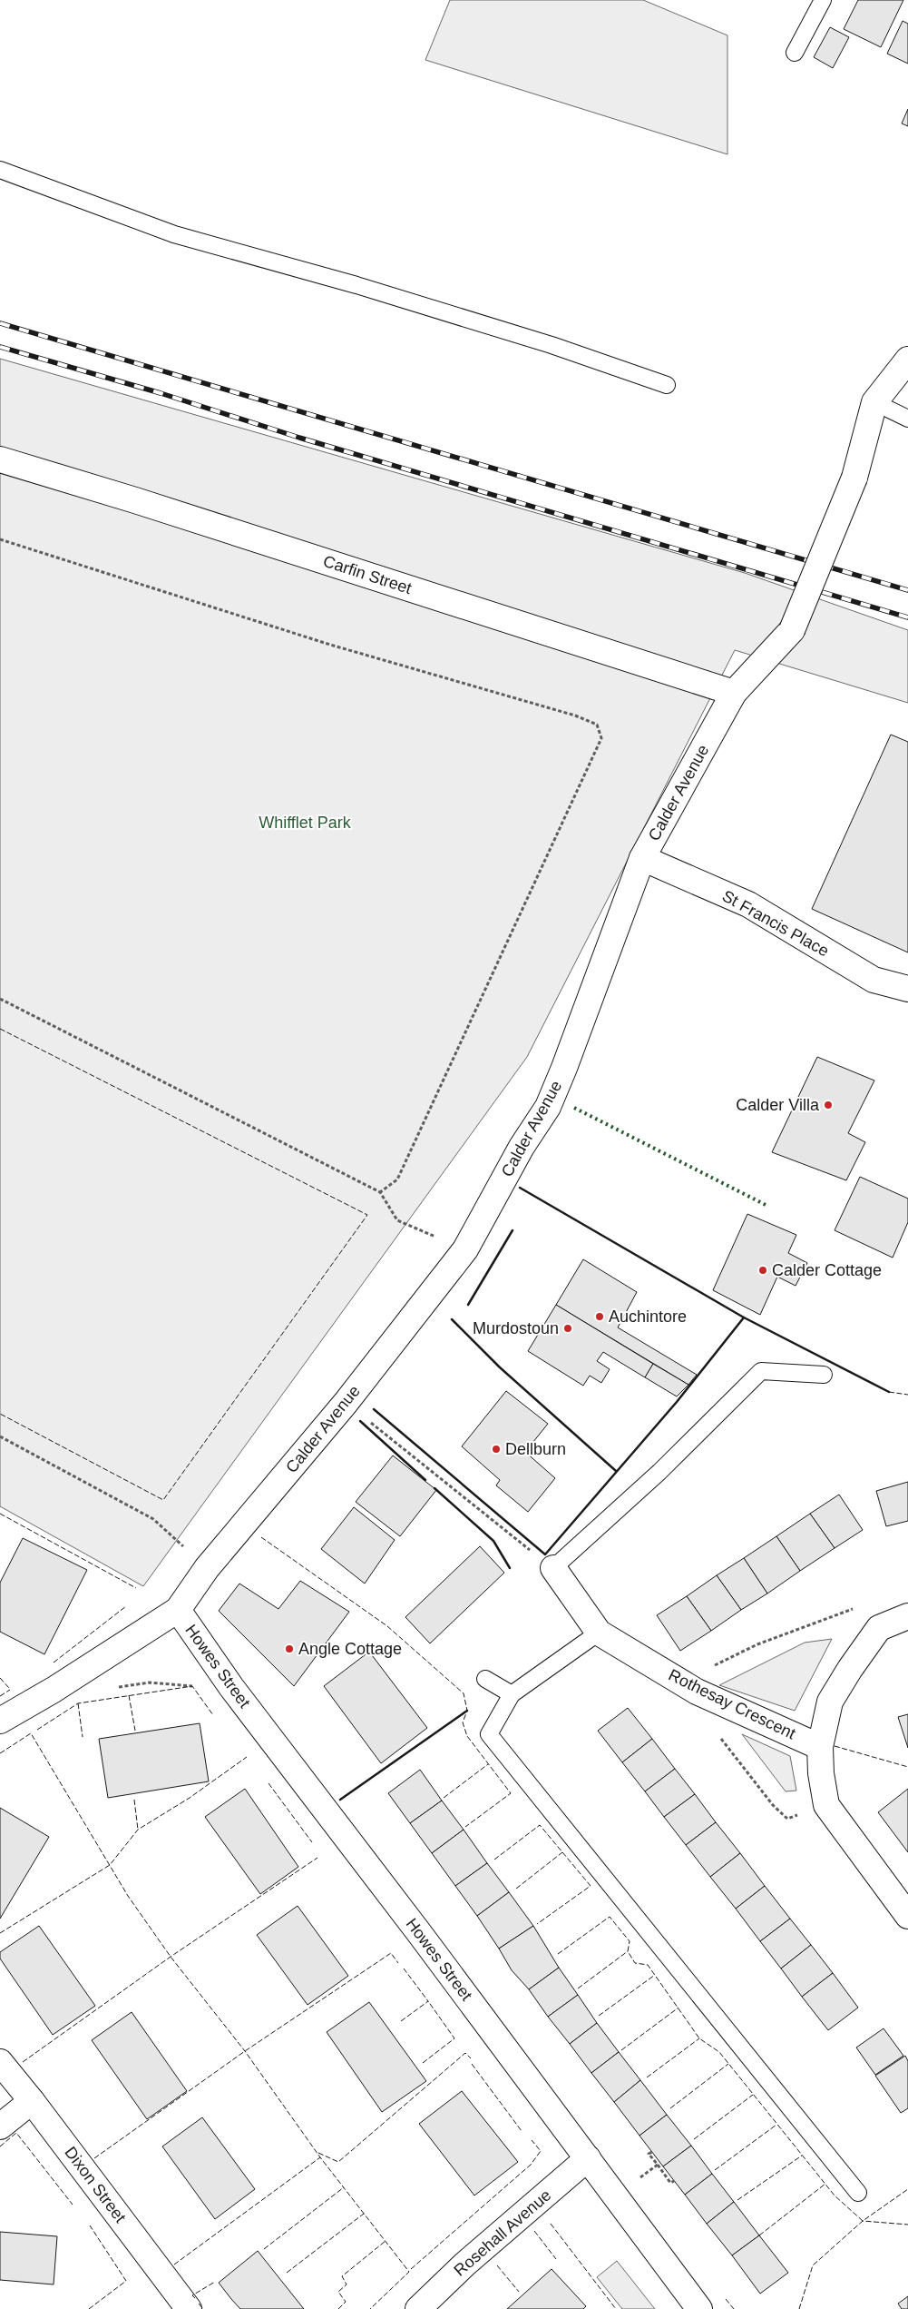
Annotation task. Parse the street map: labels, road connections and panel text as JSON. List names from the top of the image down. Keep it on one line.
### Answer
{"streets":{"street":["Carfin Street","Calder Avenue","St Francis Place","Howes Street","Rothesay Crescent","Dixon Street","Rosehall Avenue"]},"crossings":[["Carfin Street","Calder Avenue"],["Calder Avenue","St Francis Place"],["Calder Avenue","Howes Street"],["Howes Street","Rosehall Avenue"]],"parks":["Whifflet Park"],"places":["Calder Villa","Calder Cottage","Auchintore","Murdostoun","Dellburn","Angle Cottage"]}
